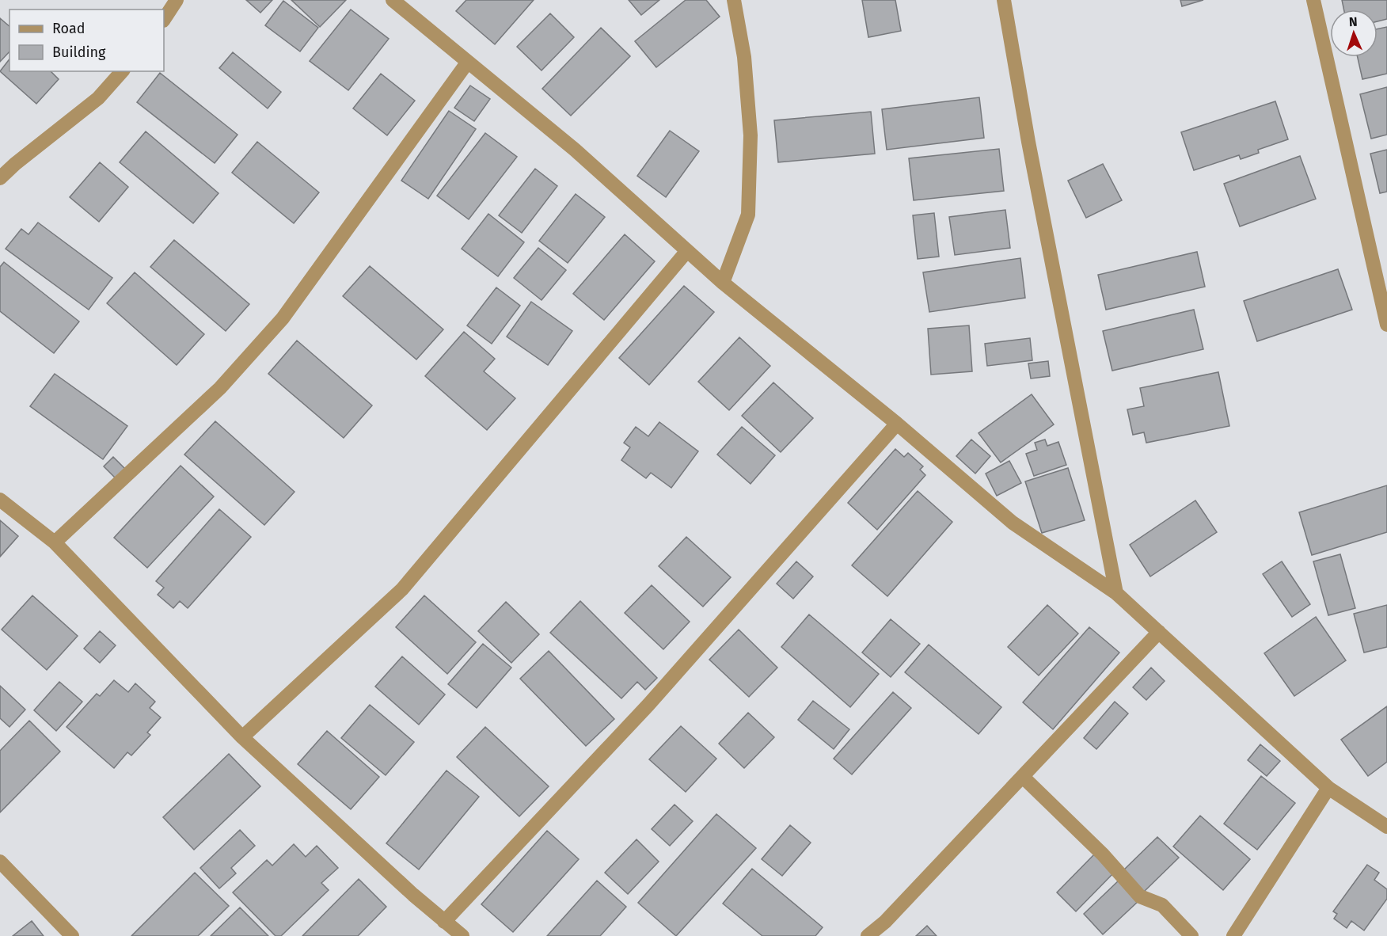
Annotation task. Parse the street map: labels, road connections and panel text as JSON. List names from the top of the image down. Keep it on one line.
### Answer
{"legend":["Road","Building"],"north":"top"}
